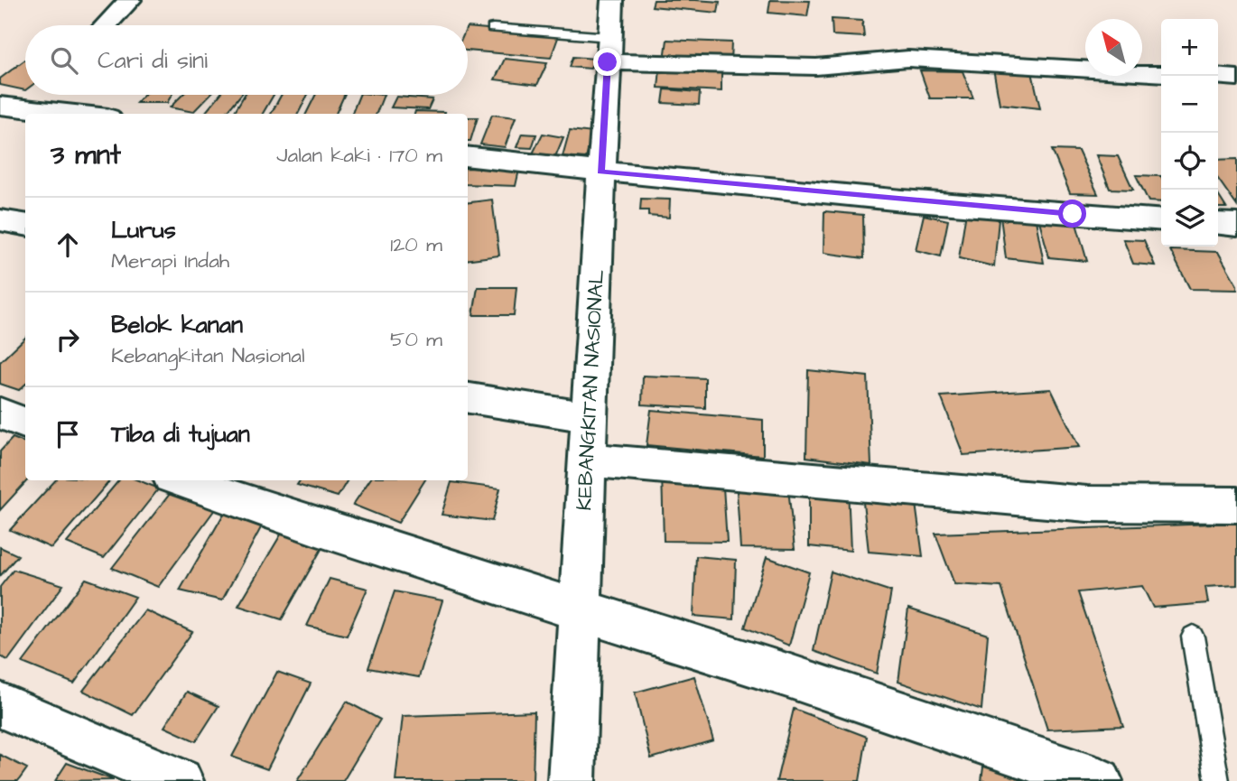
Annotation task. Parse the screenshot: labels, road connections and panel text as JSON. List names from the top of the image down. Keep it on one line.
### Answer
{"streets":{"street":["KEBANGKITAN NASIONAL"]},"north":"top left","page":{"map_buttons":["+","−"],"search":"Cari di sini","heading":["3 mnt","Jalan kaki · 170 m"],"list":[["Lurus","Merapi Indah","120 m"],["Belok kanan","Kebangkitan Nasional","50 m"],"Tiba di tujuan"]}}
